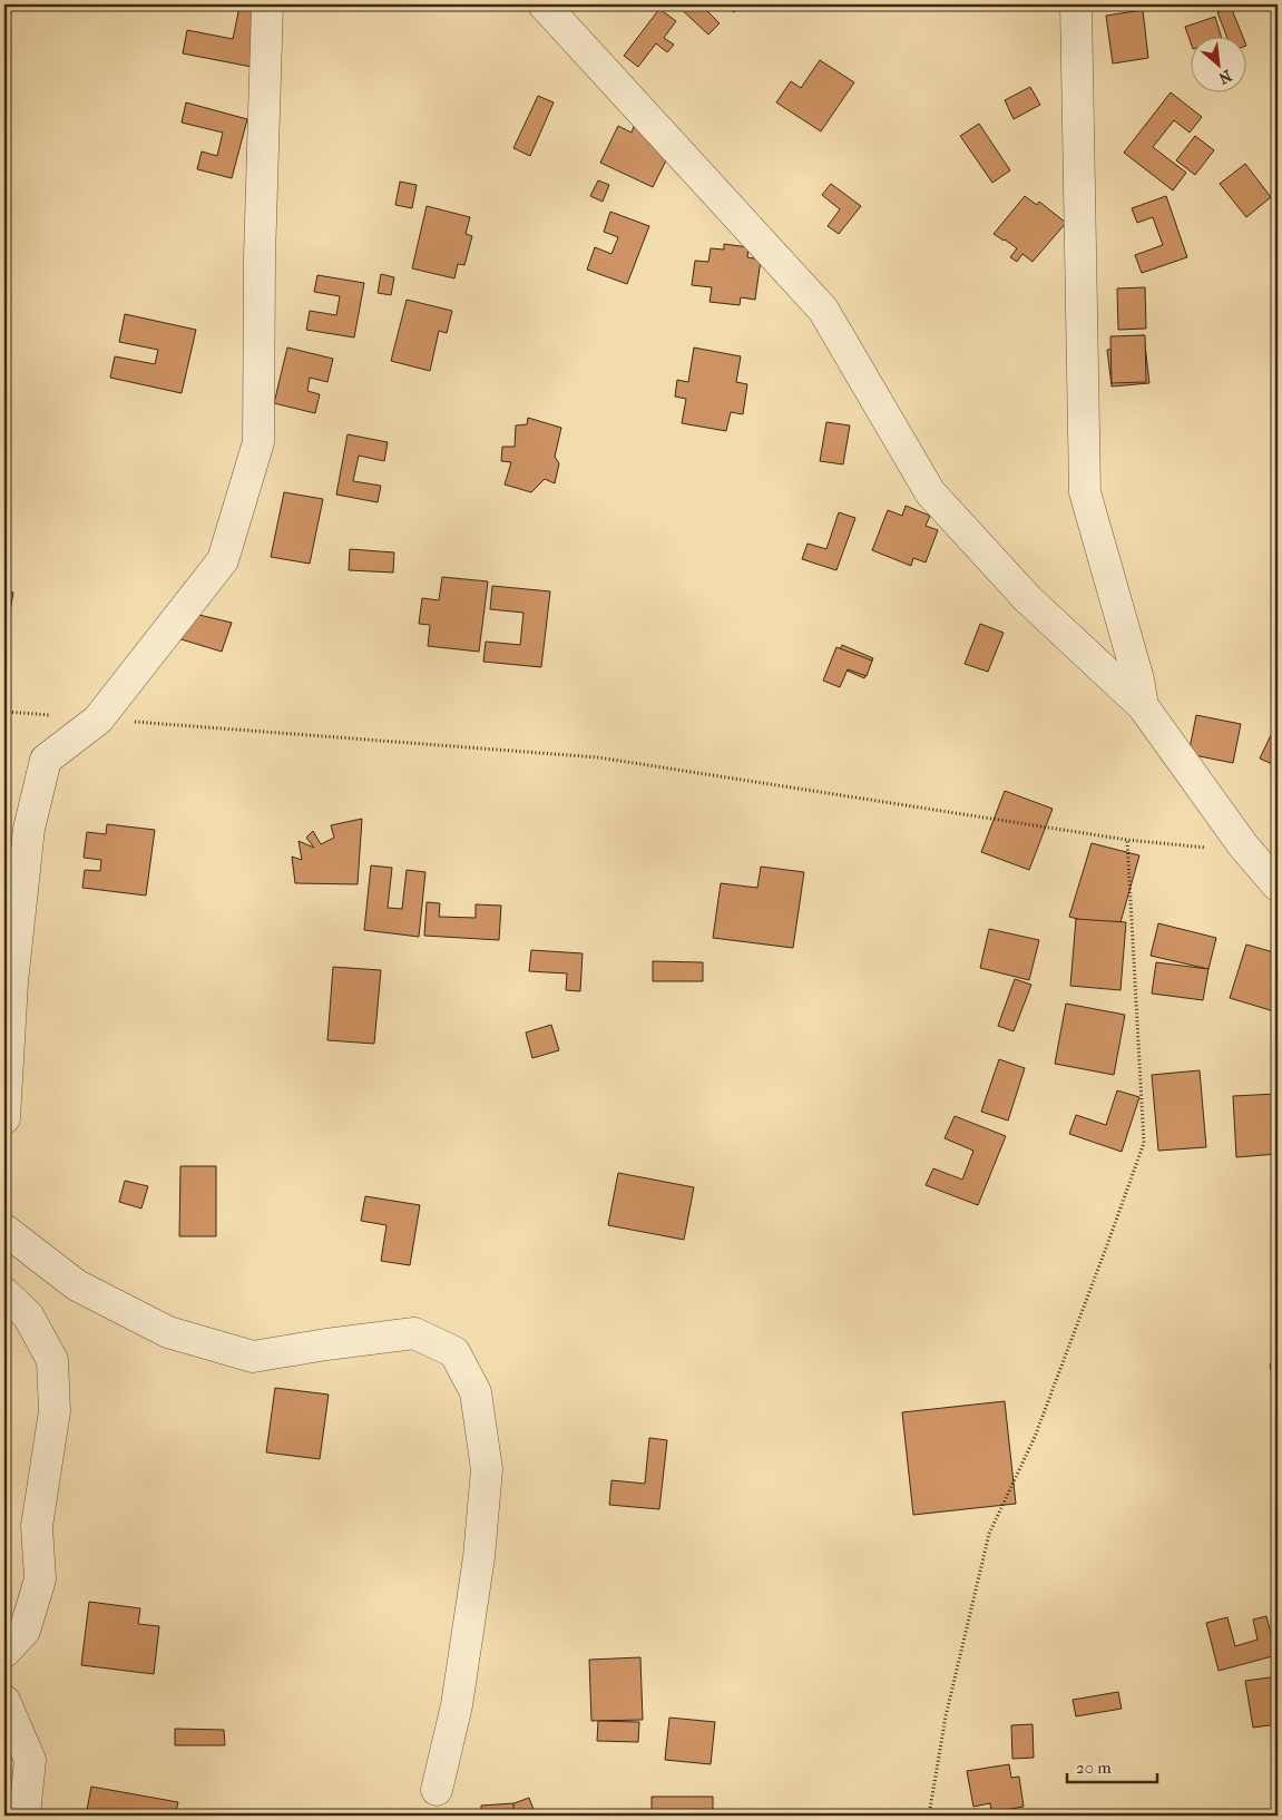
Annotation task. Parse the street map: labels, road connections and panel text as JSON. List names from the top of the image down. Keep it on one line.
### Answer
{"scale_bar":"20 m","north":"bottom right"}
